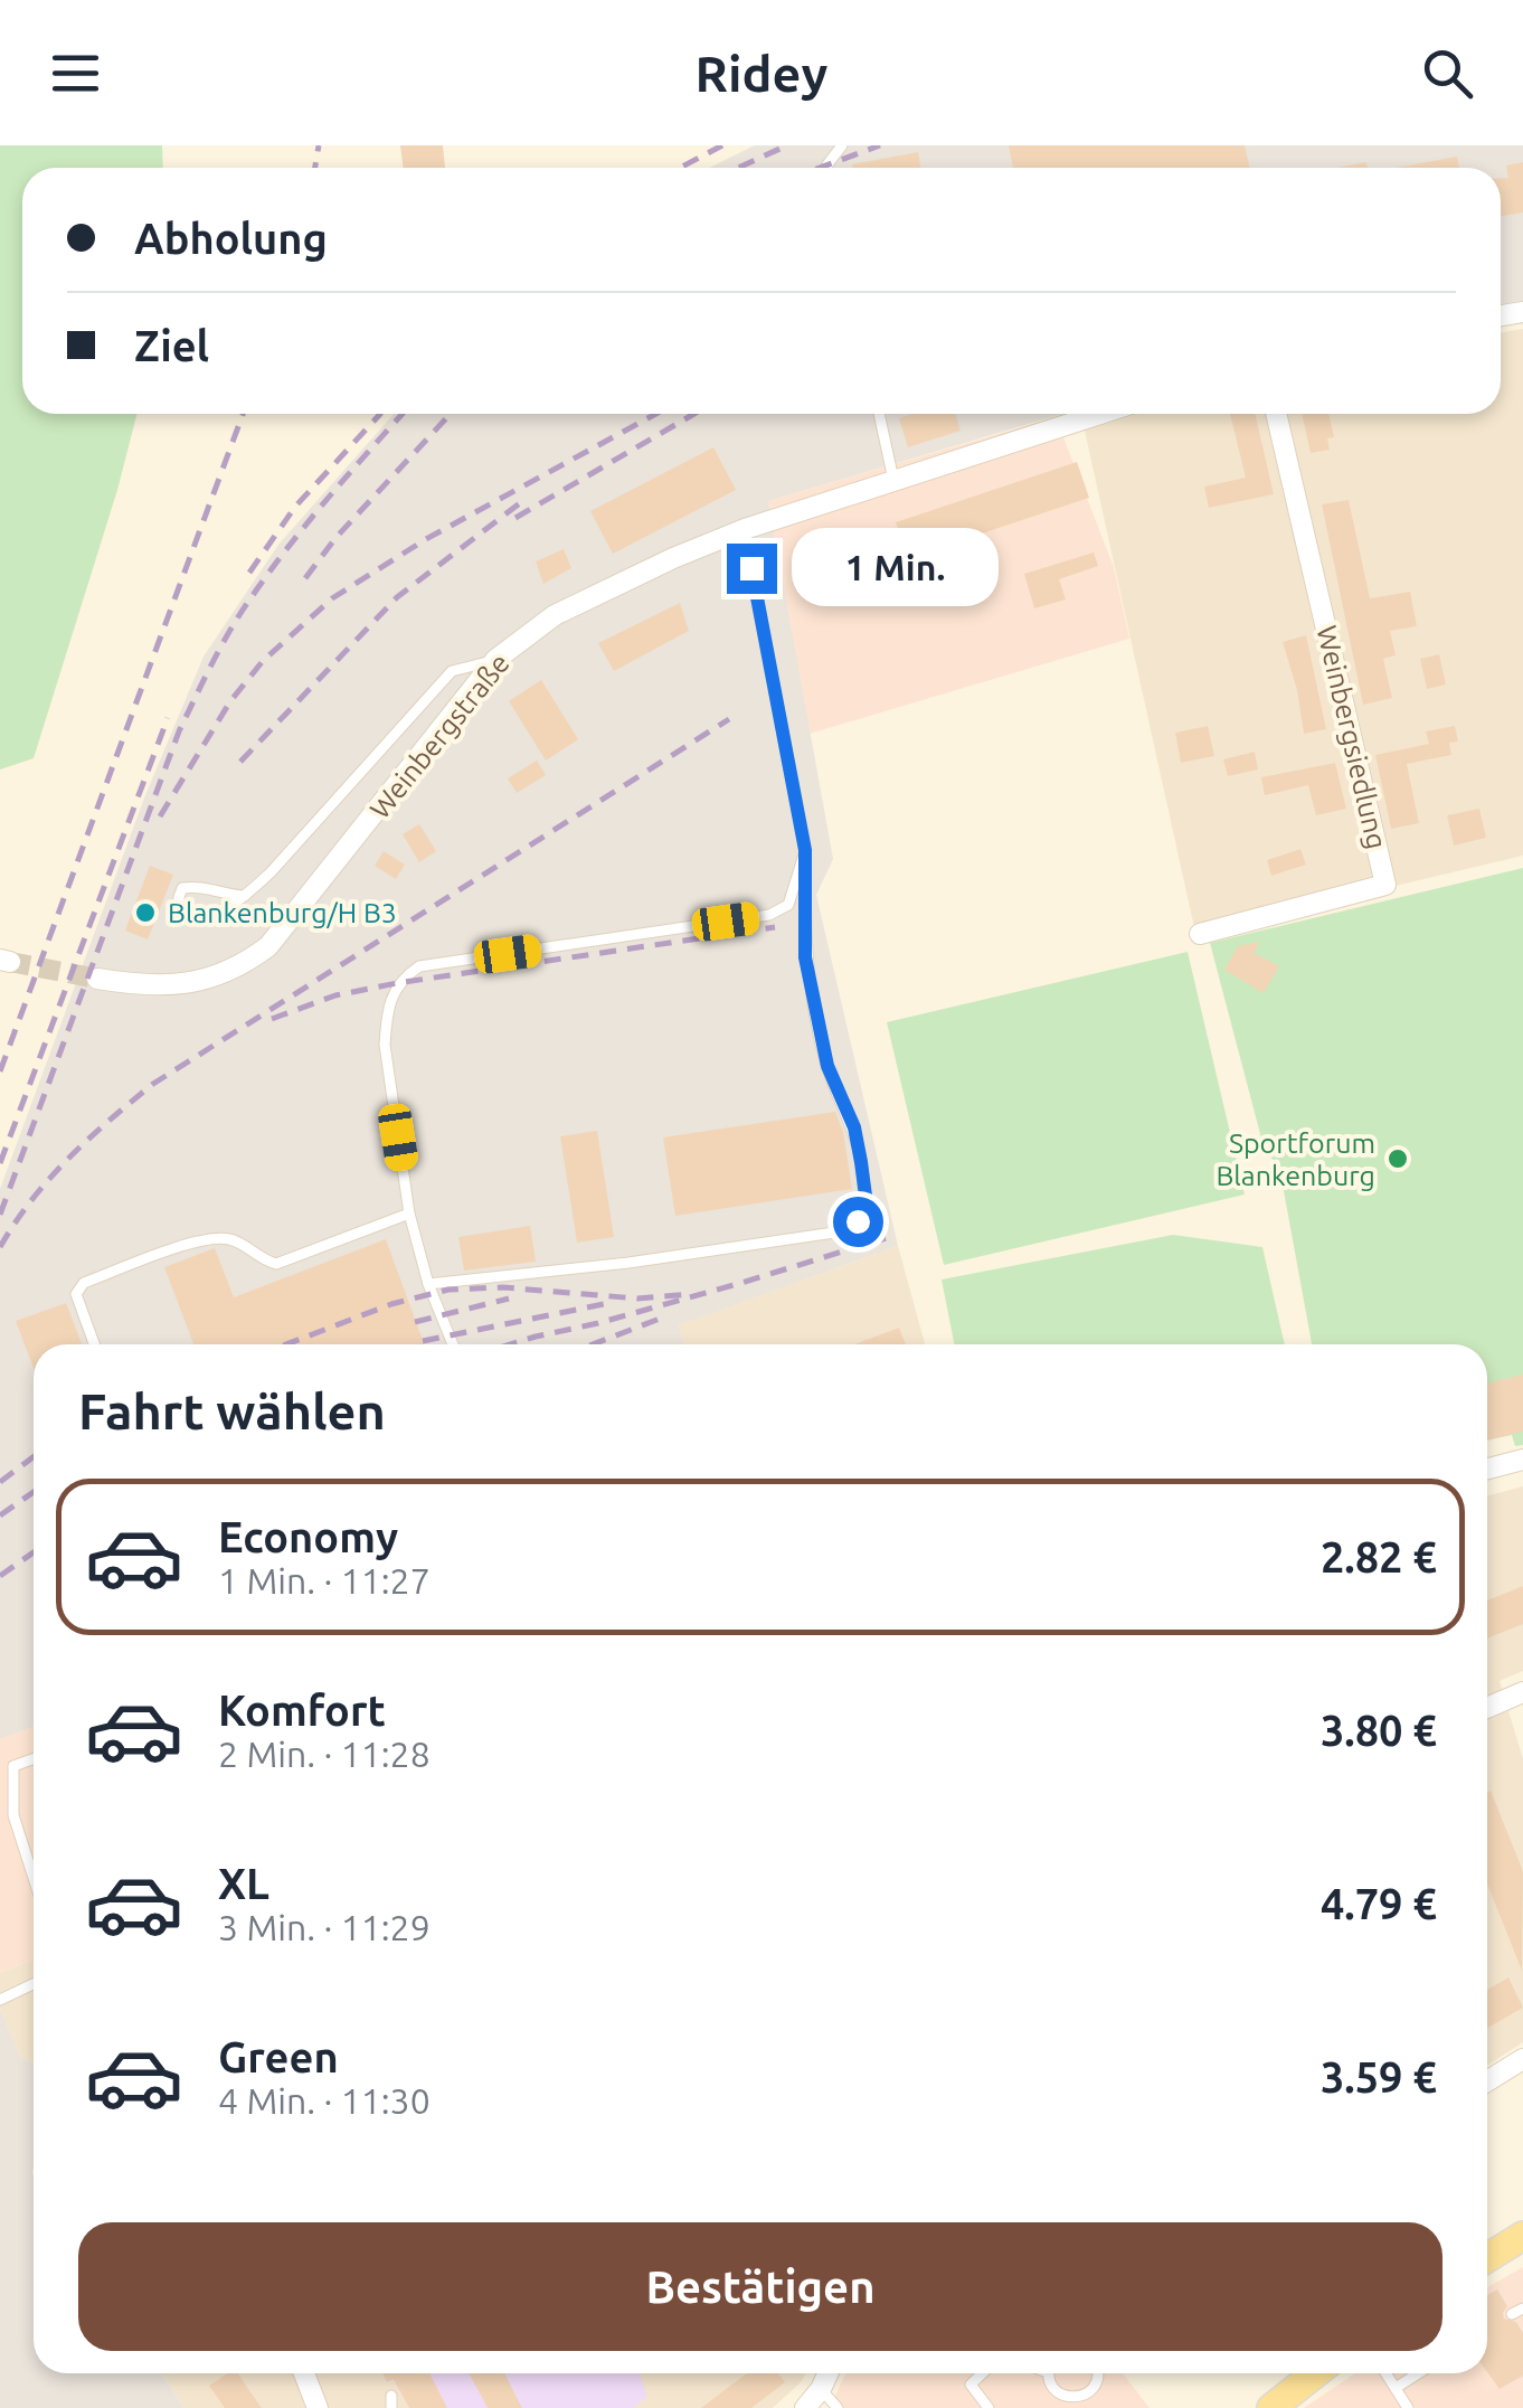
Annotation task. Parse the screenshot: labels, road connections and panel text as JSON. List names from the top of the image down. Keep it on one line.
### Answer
{"streets":{"street":["Weinbergstraße","Weinbergsiedlung"]},"places":["Blankenburg/H B3","Sportforum Blankenburg"],"page":{"header":"Ridey","banner":["Abholung","Ziel"],"bubble":"1 Min.","heading":"Fahrt wählen","list":[{"name":"Economy","note":"1 Min. · 11:27","value":"2.82 €"},{"name":"Komfort","note":"2 Min. · 11:28","value":"3.80 €"},{"name":"XL","note":"3 Min. · 11:29","value":"4.79 €"},{"name":"Green","note":"4 Min. · 11:30","value":"3.59 €"}],"buttons":"Bestätigen"}}
